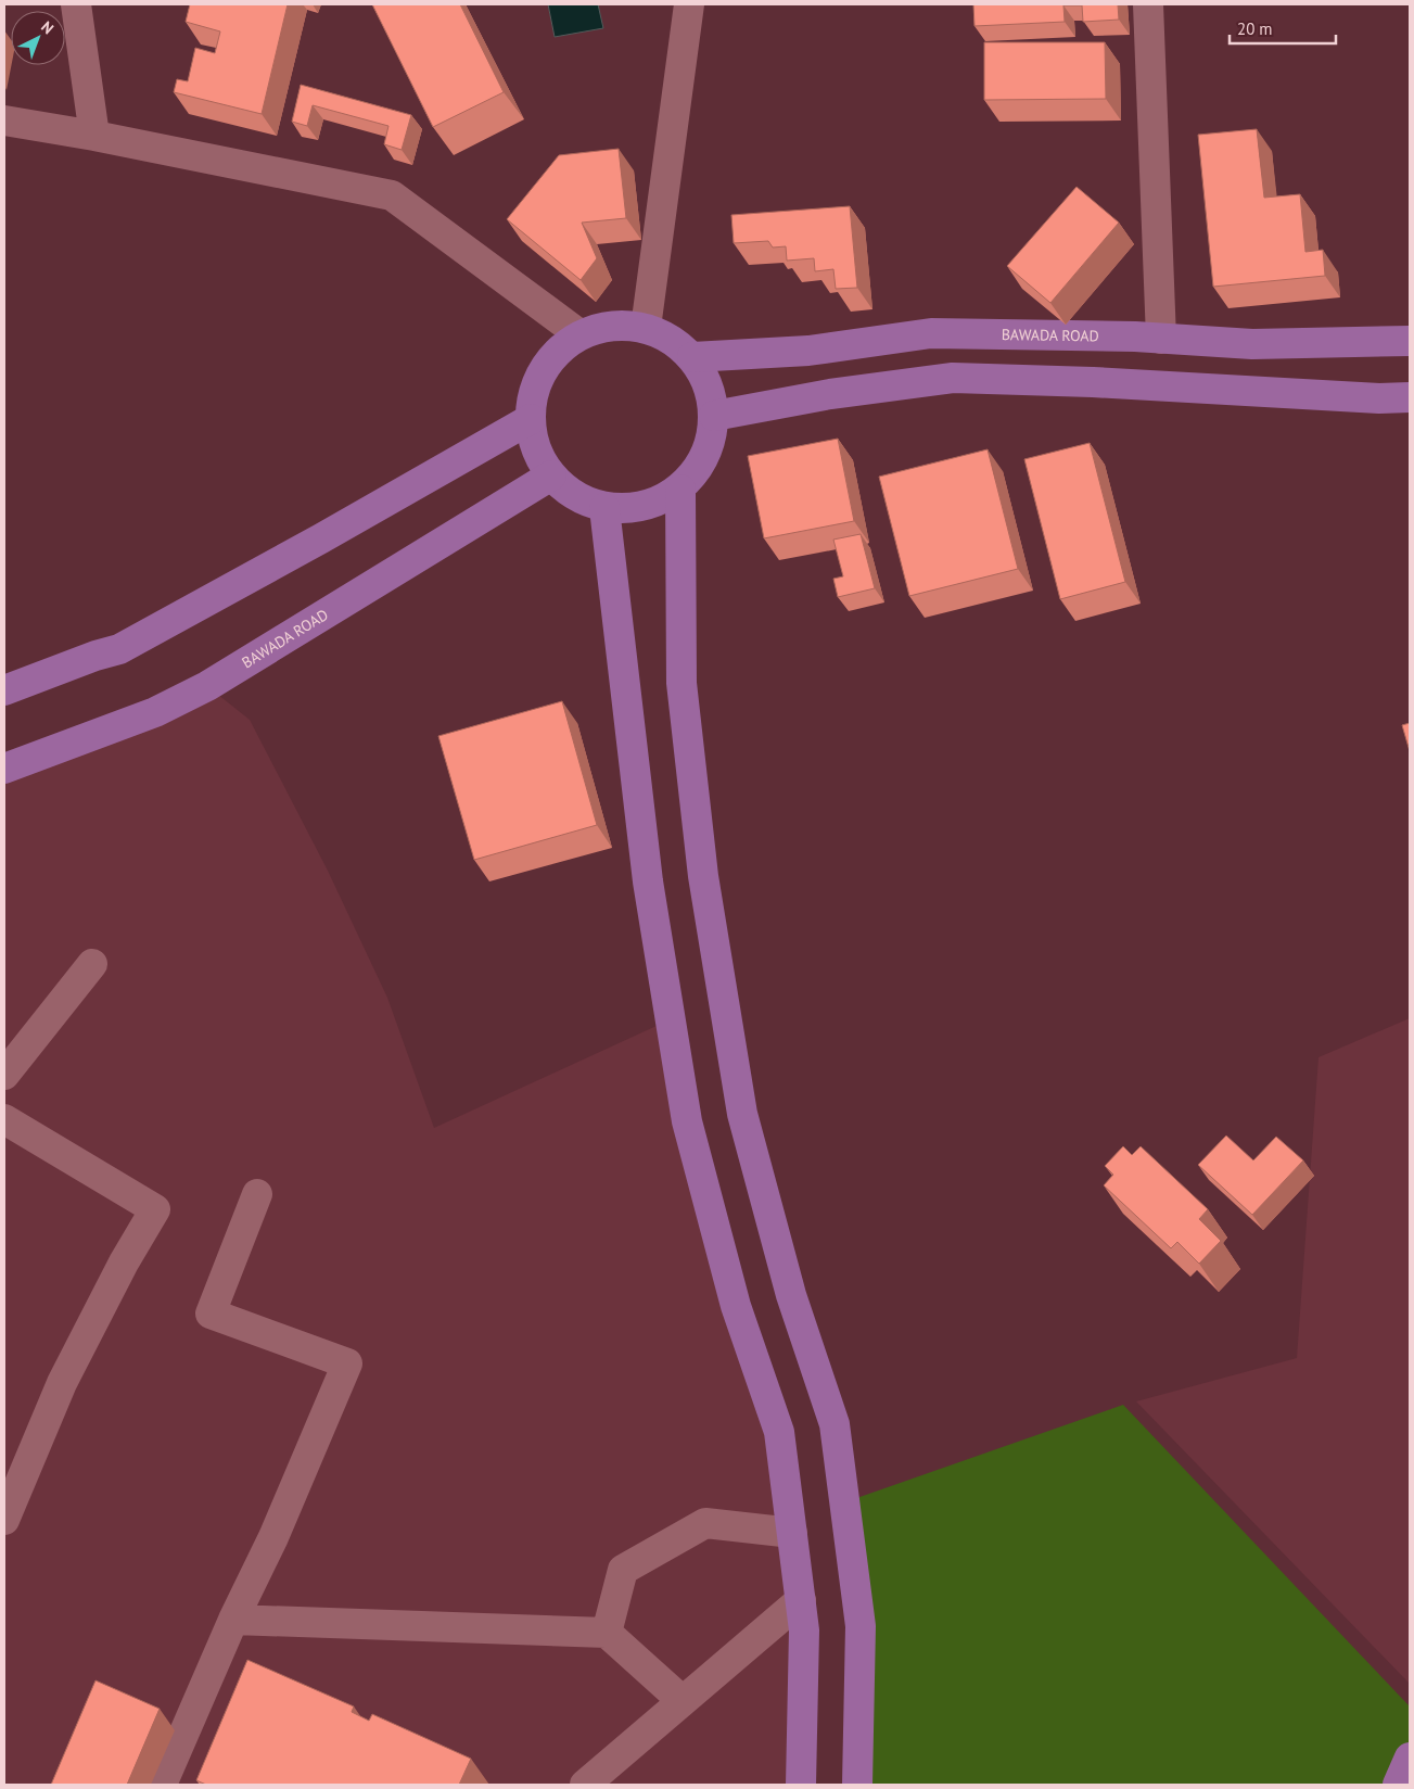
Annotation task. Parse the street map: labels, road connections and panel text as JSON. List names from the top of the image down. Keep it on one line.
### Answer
{"streets":{"main road":["BAWADA ROAD"]},"scale_bar":"20 m","north":"top right"}
